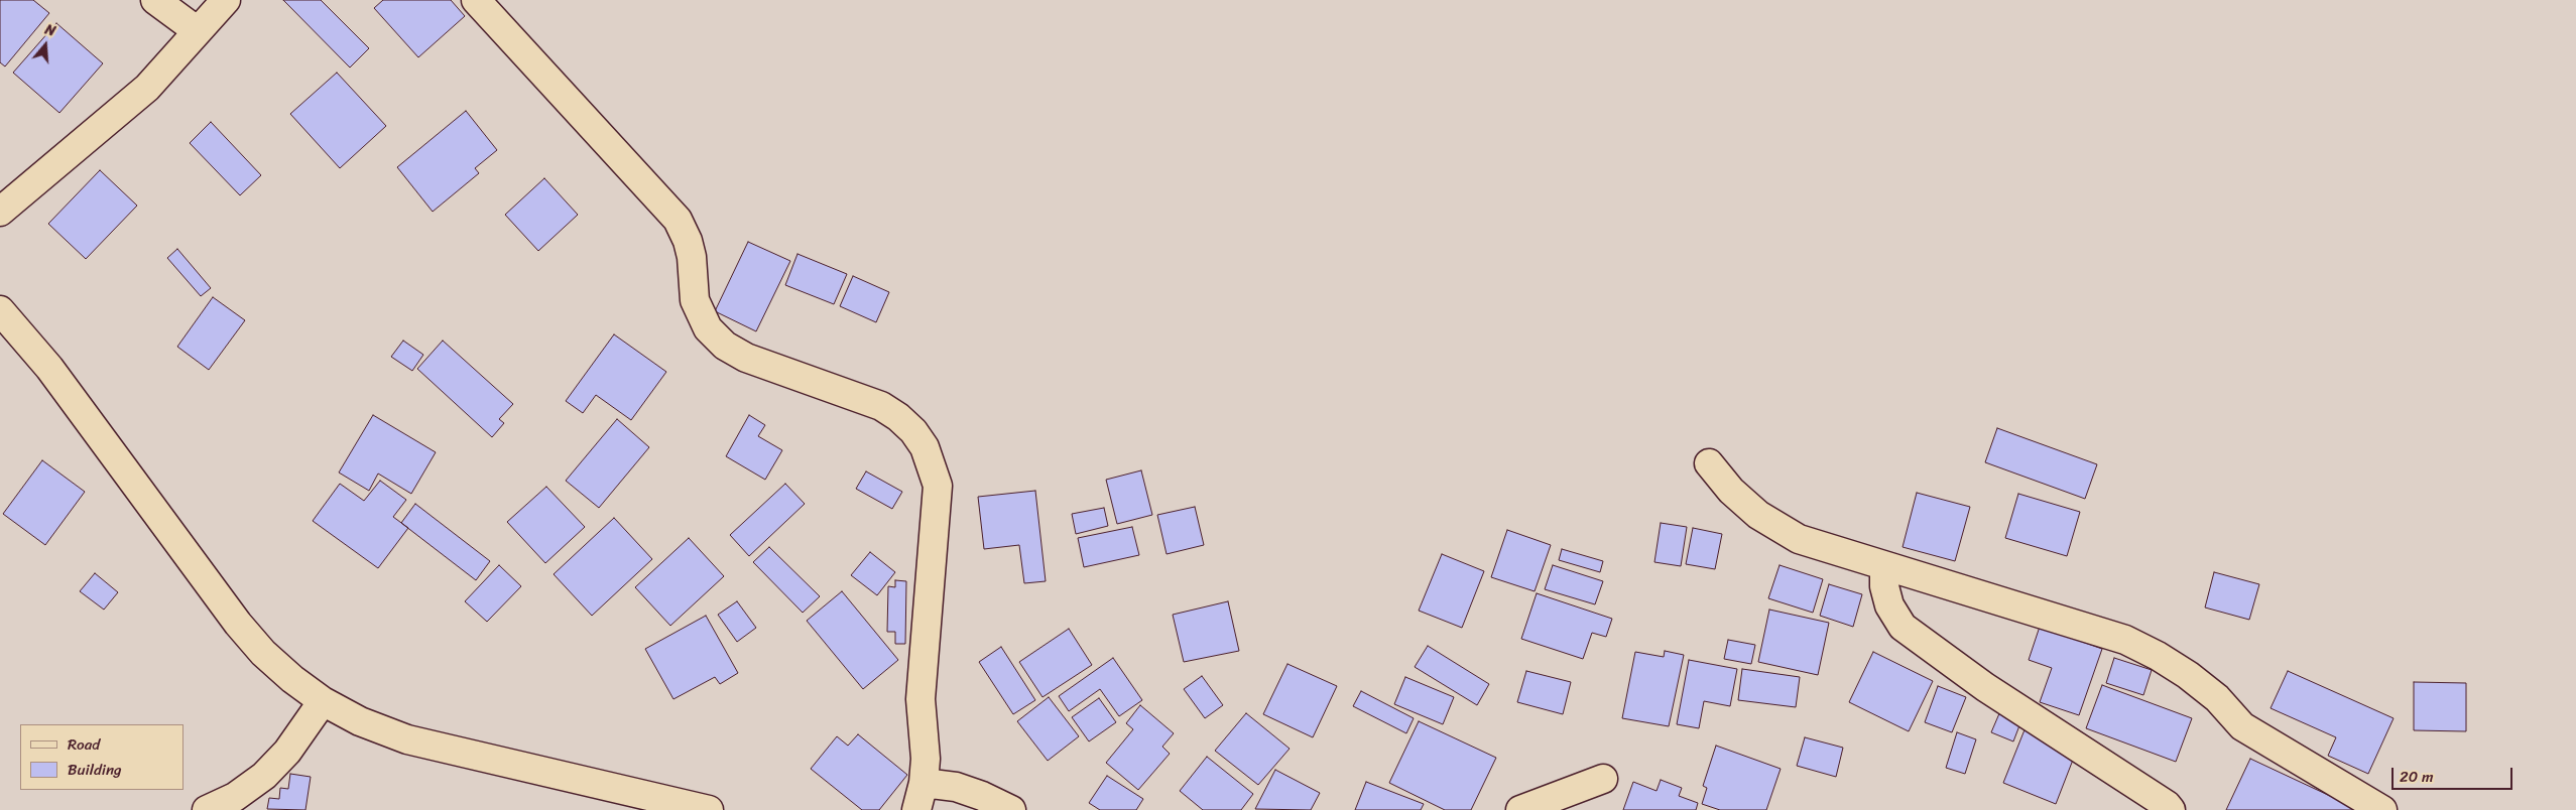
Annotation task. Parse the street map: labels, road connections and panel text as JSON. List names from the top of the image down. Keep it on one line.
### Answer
{"legend":["Road","Building"],"scale_bar":"20 m","north":"top"}
